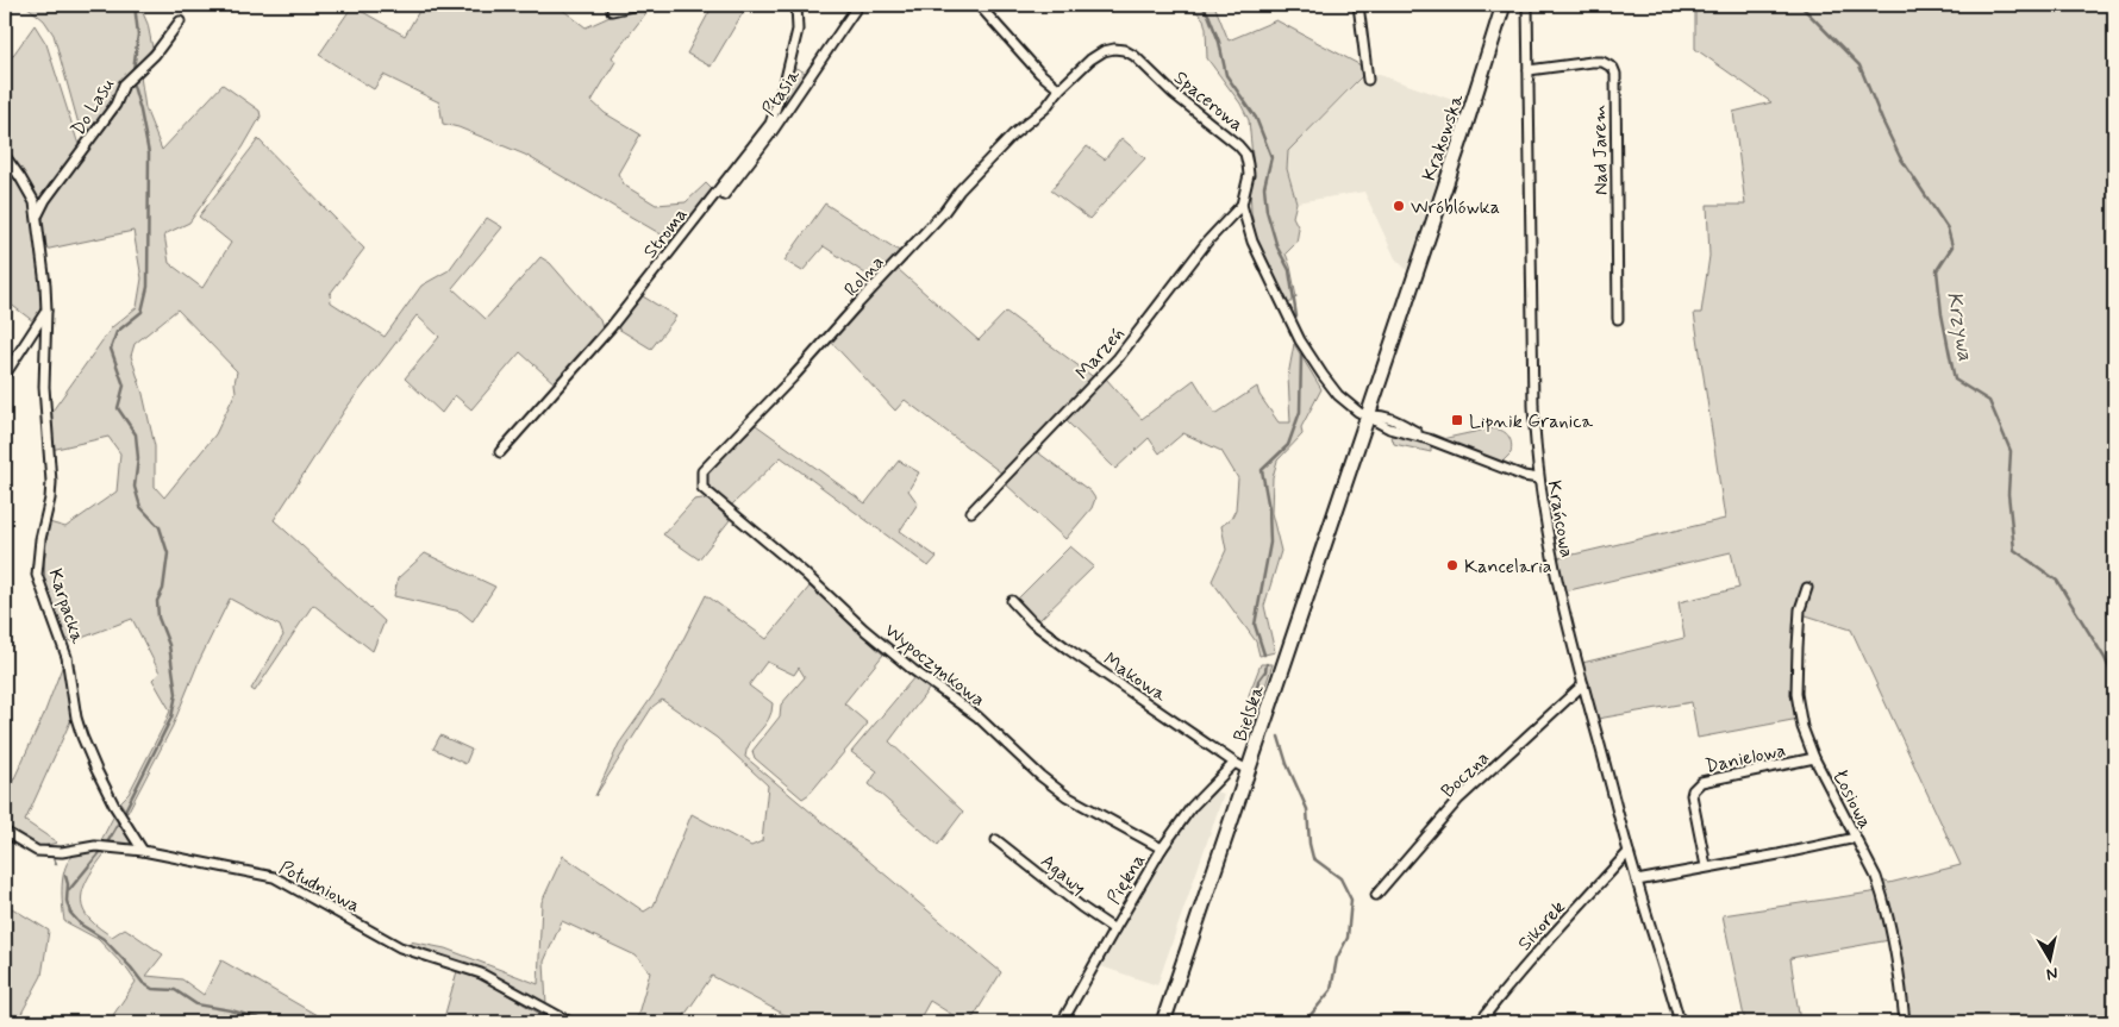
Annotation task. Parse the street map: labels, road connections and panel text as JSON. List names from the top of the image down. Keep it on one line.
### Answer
{"streets":{"main road":["Krakowska","Bielska"],"street":["Ptasia","Spacerowa","Do Lasu","Nad Jarem","Stroma","Rolna","Marzeń","Krańcowa","Karpacka","Wypoczynkowa","Makowa","Danielowa","Boczna","Łosiowa","Agawy","Piękna","Południowa","Sikorek"]},"crossings":[["Spacerowa","Krakowska"],["Spacerowa","Rolna"],["Spacerowa","Marzeń"],["Spacerowa","Krańcowa"],["Spacerowa","Bielska"],["Do Lasu","Karpacka"],["Krakowska","Bielska"],["Nad Jarem","Krańcowa"],["Rolna","Wypoczynkowa"],["Krańcowa","Boczna"],["Krańcowa","Sikorek"],["Karpacka","Południowa"],["Wypoczynkowa","Piękna"],["Makowa","Bielska"],["Makowa","Piękna"],["Danielowa","Łosiowa"],["Agawy","Piękna"]],"water":["Krzywa"],"places":{"other":["Wróblówka","Kancelaria"],"transit":["Lipnik Granica"]},"north":"bottom"}
